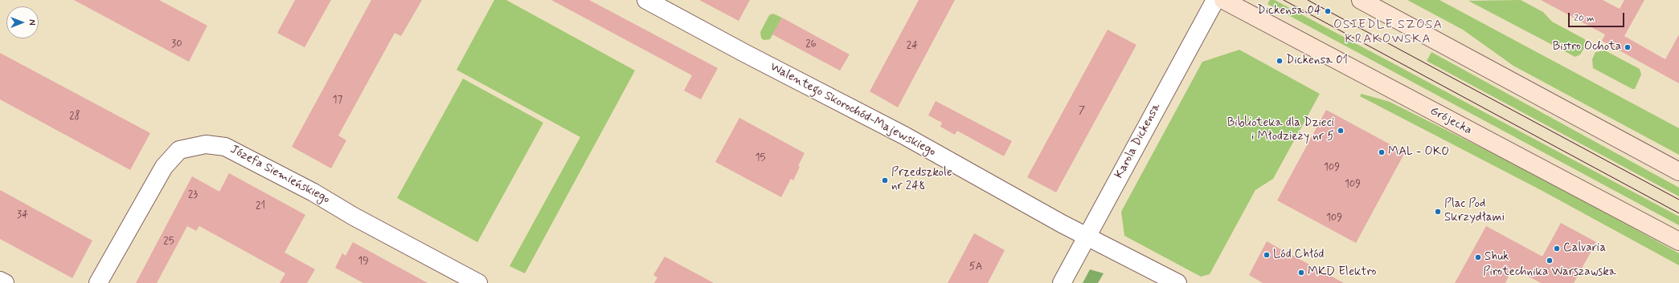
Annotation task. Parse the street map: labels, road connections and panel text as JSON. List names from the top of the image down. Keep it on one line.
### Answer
{"streets":{"main road":["Grójecka"],"street":["Walentego Skorochód-Majewskiego","Karola Dickensa","Józefa Siemieńskiego"]},"crossings":[["Walentego Skorochód-Majewskiego","Karola Dickensa"]],"districts":["OSIEDLE SZOSA KRAKOWSKA"],"places":["Dickensa 04","Bistro Ochota","Dickensa 01","Biblioteka dla Dzieci i Młodzieży nr 5","MAL - OKO","Przedszkole nr 248","Plac Pod Skrzydłami","Calvaria","Lód Chłód","Shuk","Pirotechnika Warszawska","MKD Elektro"],"house_numbers":["30","26","24","17","7","28","15","109","109","23","21","34","109","25","19","5A"],"scale_bar":"20 m","north":"right"}
